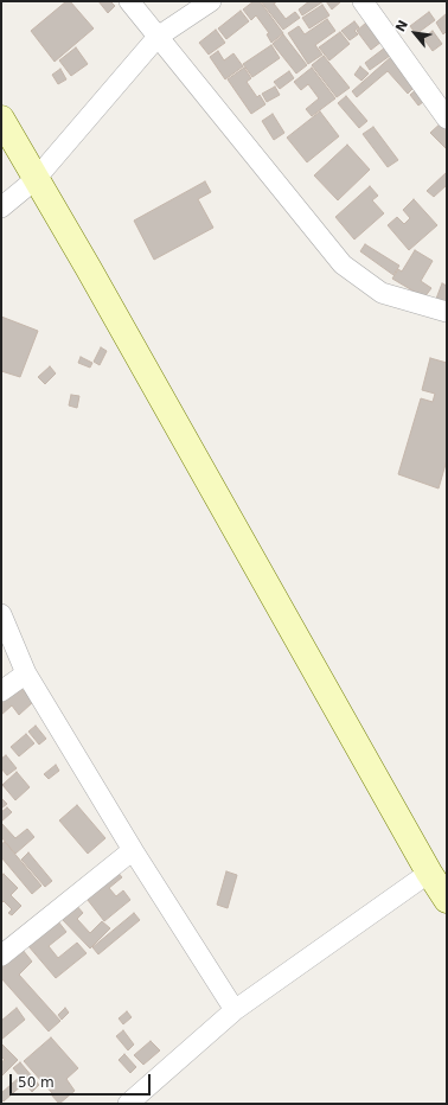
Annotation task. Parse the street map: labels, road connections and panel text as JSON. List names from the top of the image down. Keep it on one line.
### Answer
{"scale_bar":"50 m","north":"top left"}
